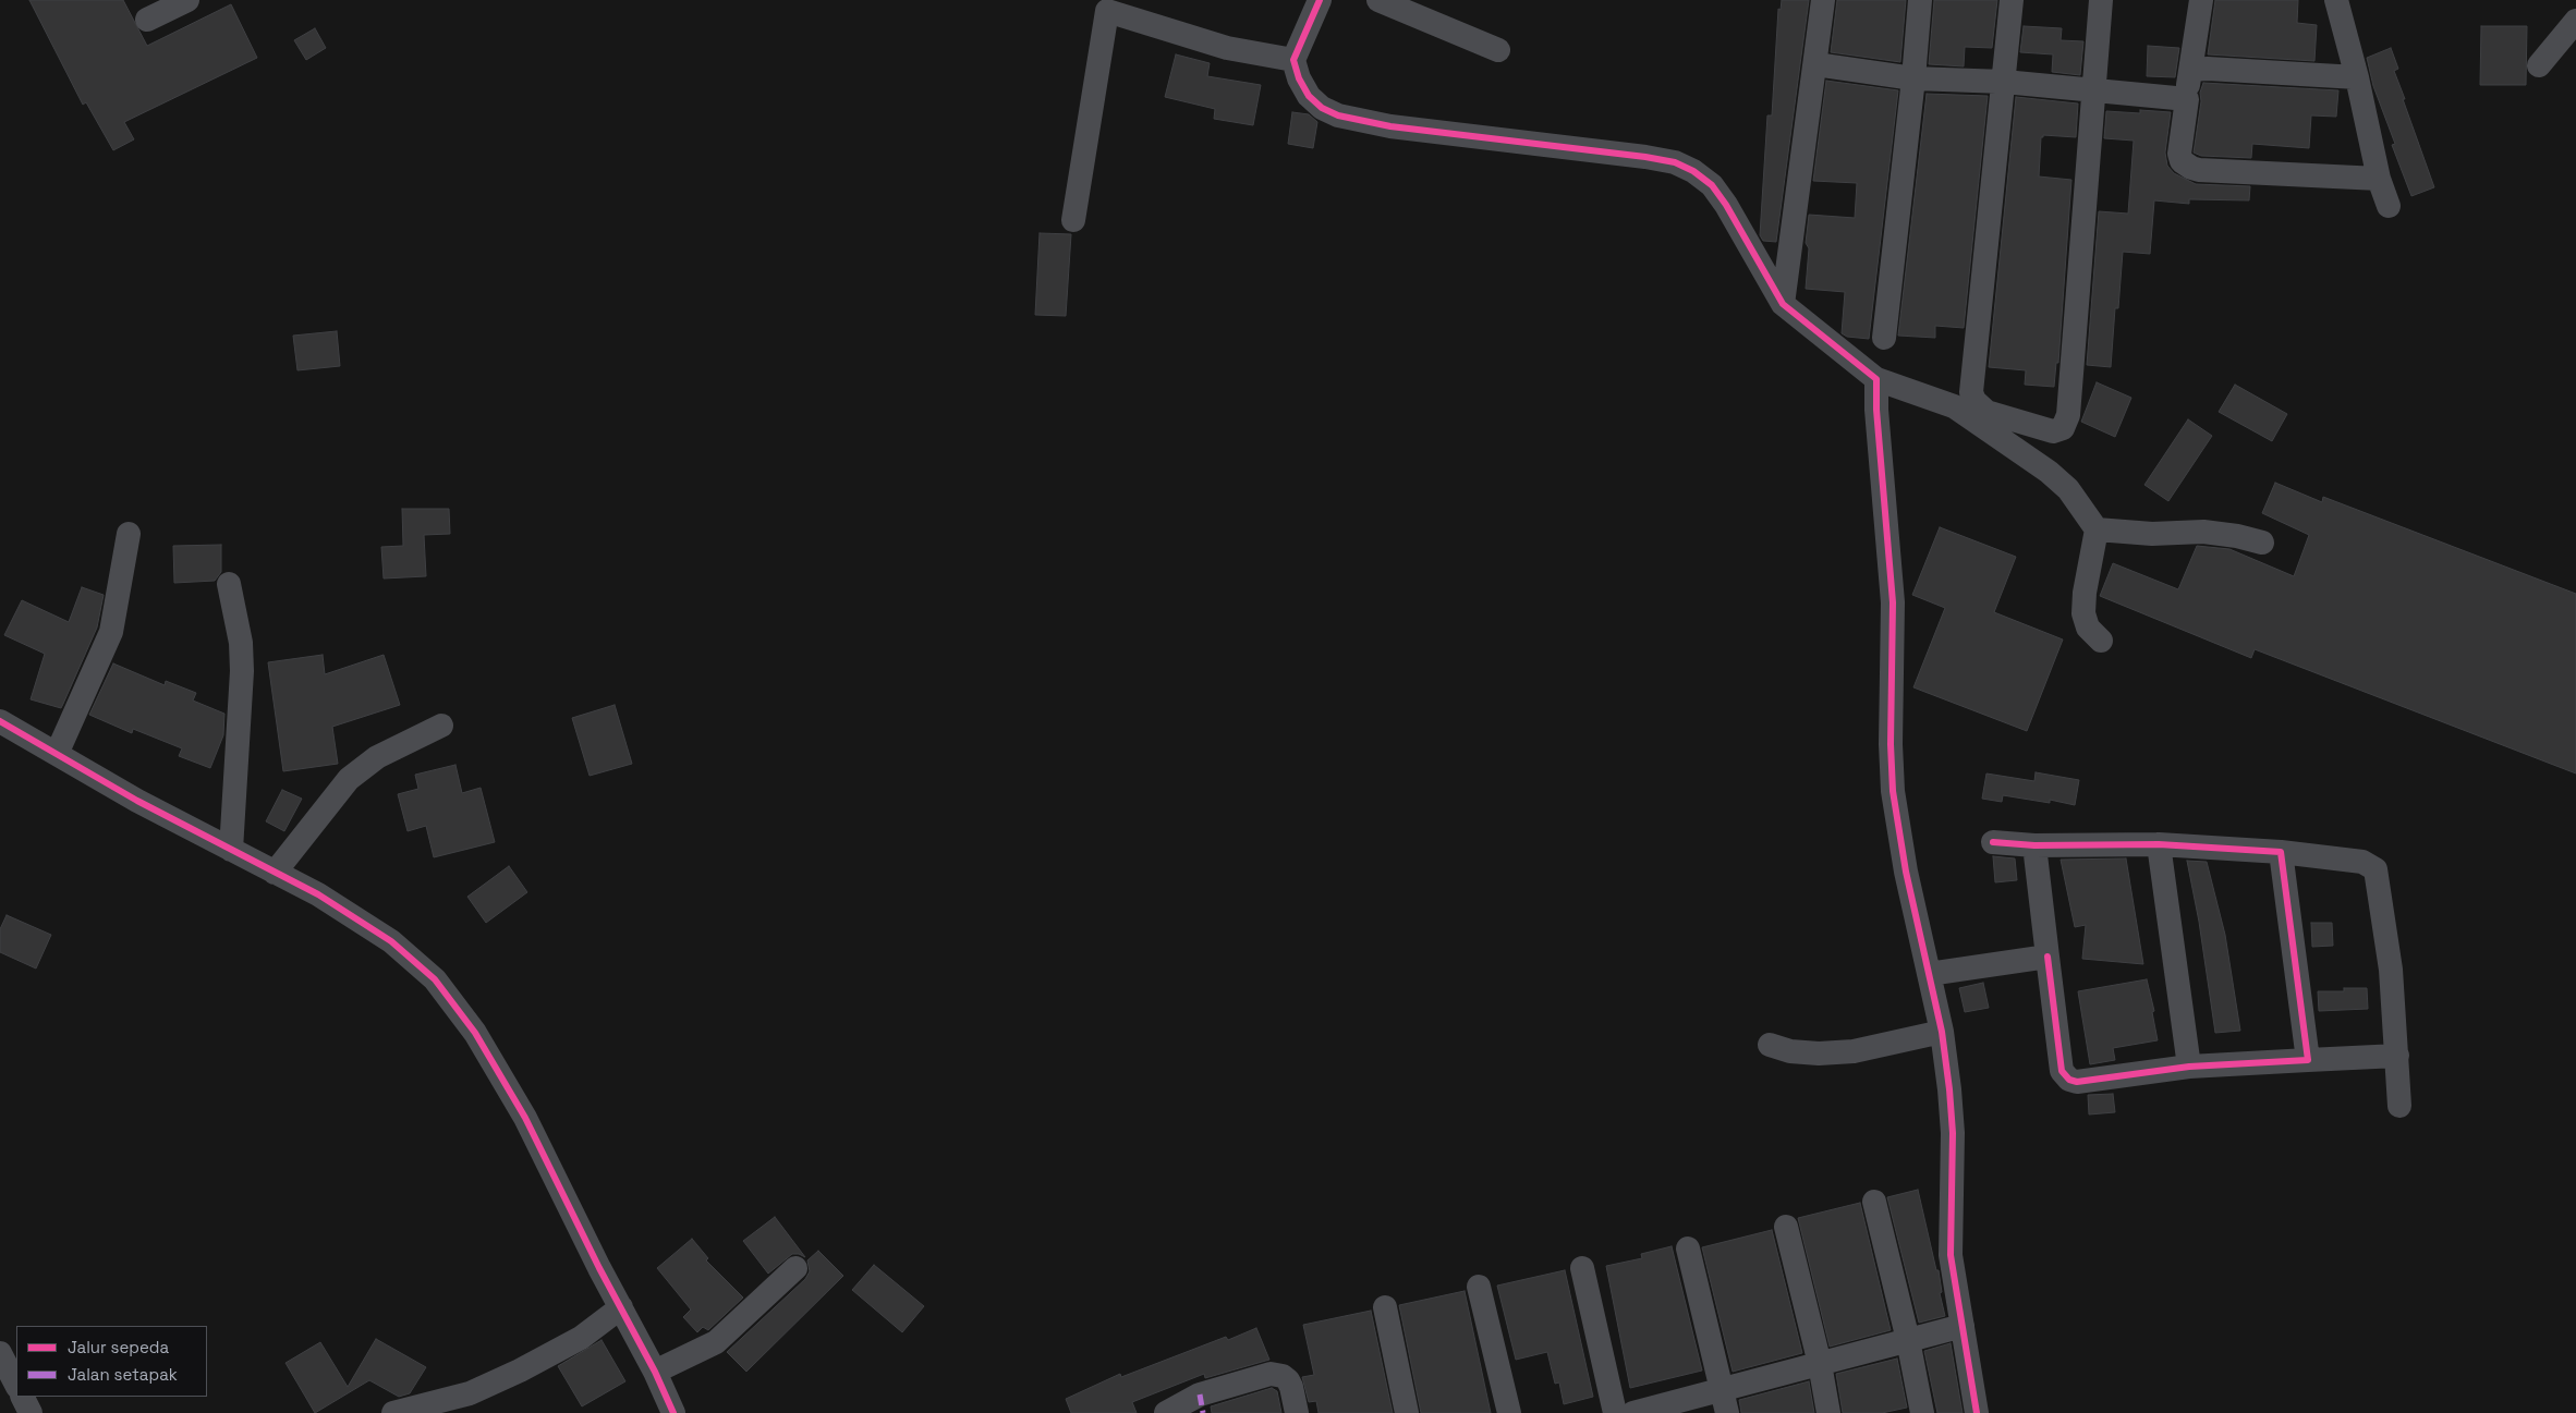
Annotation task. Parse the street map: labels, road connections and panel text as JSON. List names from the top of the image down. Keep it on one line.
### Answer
{"legend":["Jalur sepeda","Jalan setapak"]}
